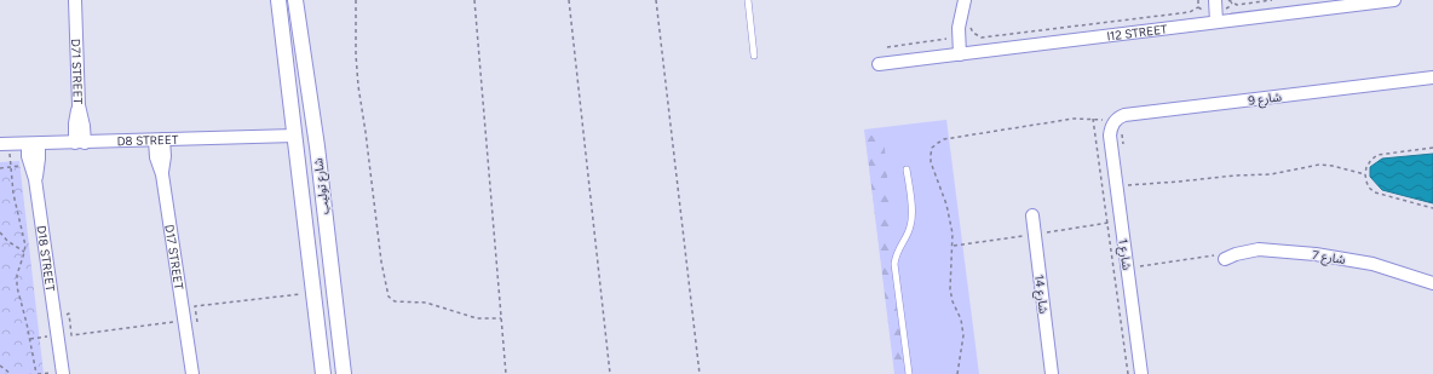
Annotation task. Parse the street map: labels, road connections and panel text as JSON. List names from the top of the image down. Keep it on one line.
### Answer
{"streets":{"street":["I12 STREET","D71 STREET","شارع 9","D8 STREET","شارع توليب","شارع 1","D17 STREET","شارع 7","D18 STREET","شارع 14"]},"crossings":[["D71 STREET","D8 STREET"],["شارع 9","شارع 1"],["D8 STREET","شارع توليب"],["D8 STREET","D17 STREET"],["D8 STREET","D18 STREET"]]}
